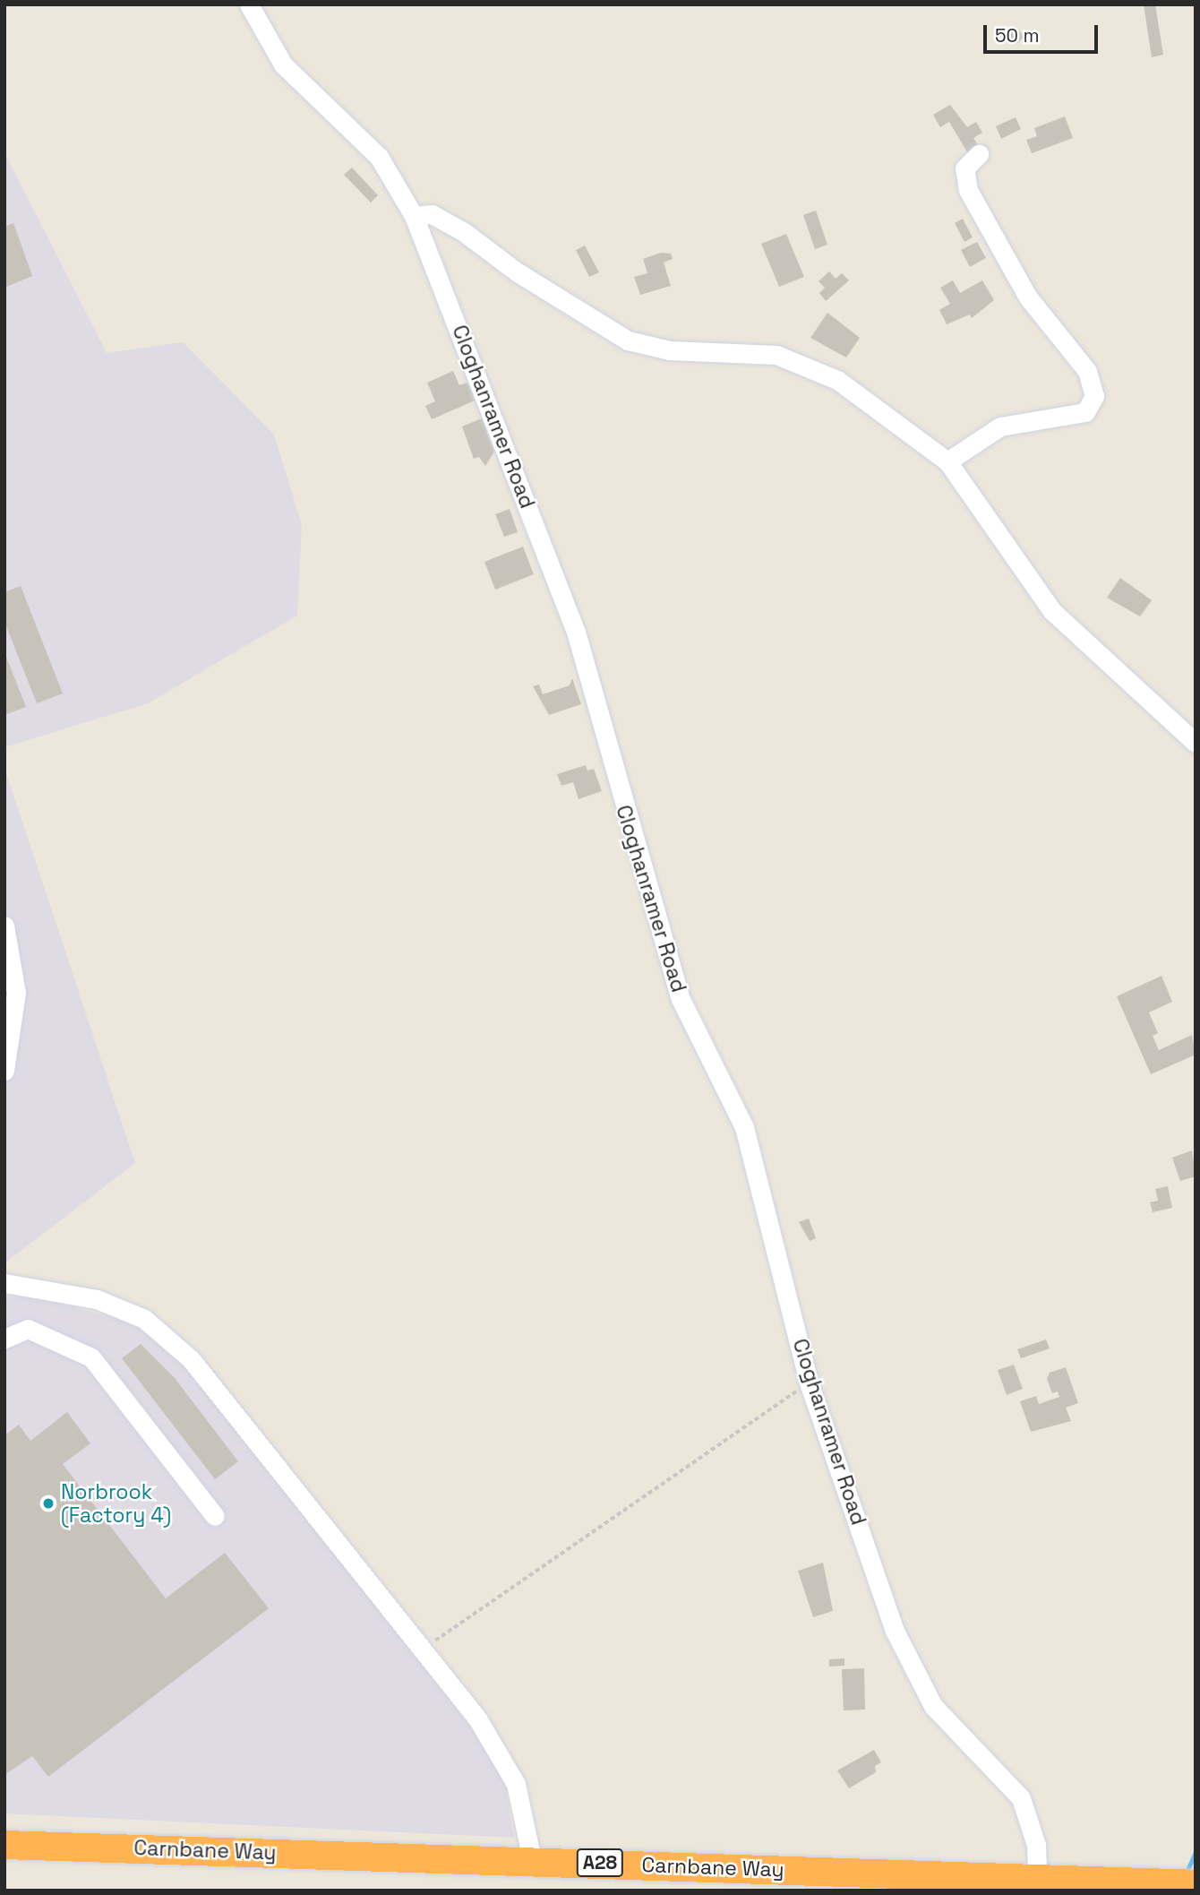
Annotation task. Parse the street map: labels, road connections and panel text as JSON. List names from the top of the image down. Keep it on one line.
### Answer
{"streets":{"highway":["Carnbane Way","A28"],"street":["Cloghanramer Road"]},"crossings":[["Cloghanramer Road","Carnbane Way"]],"places":["Norbrook (Factory 4)"],"scale_bar":"50 m"}
